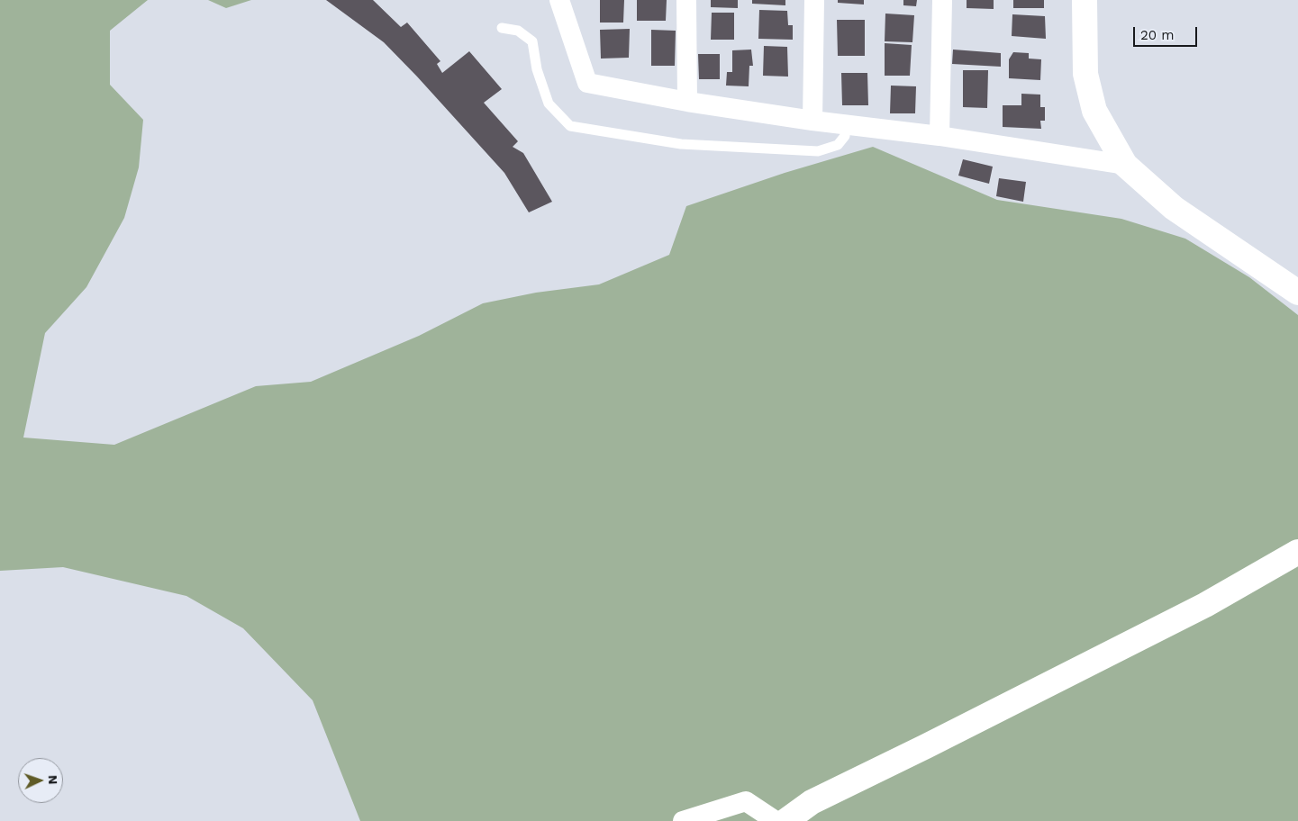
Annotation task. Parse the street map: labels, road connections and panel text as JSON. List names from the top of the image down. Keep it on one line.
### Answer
{"scale_bar":"20 m","north":"right"}
